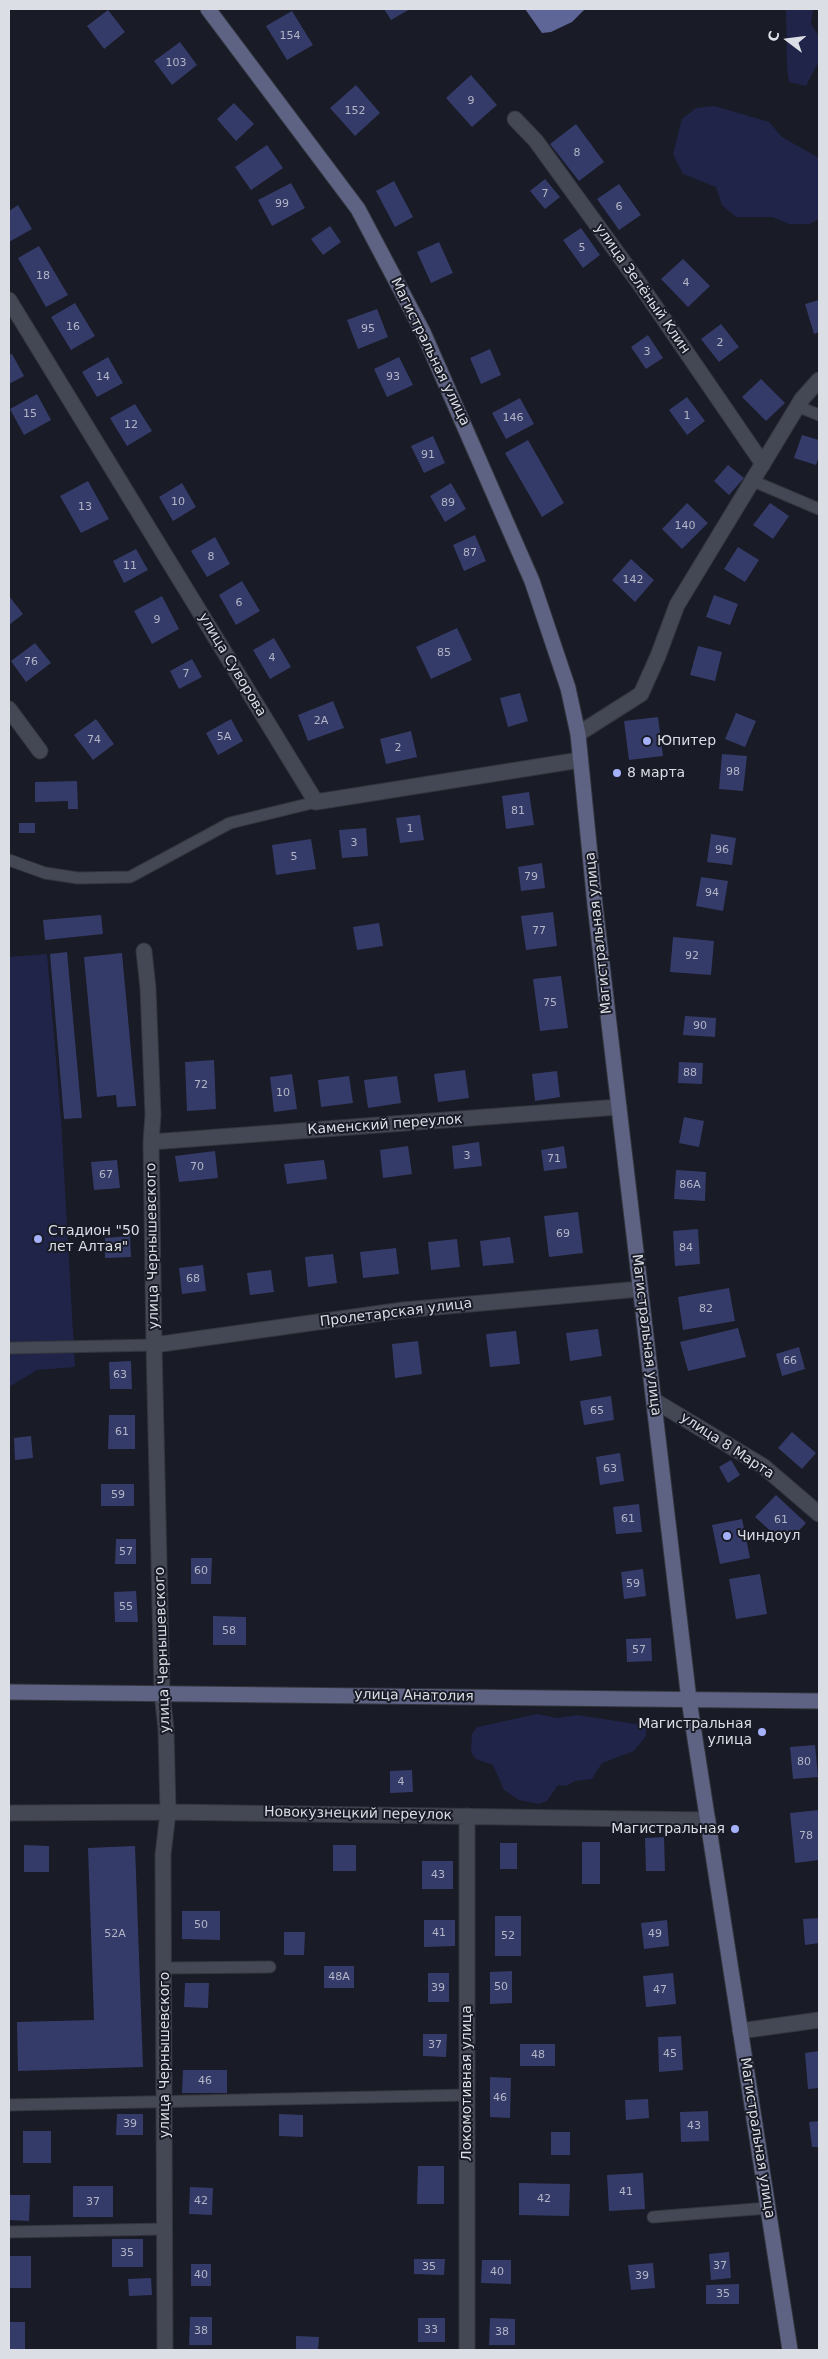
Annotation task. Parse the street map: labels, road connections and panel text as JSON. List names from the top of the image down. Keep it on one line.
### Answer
{"streets":{"street":["улица Зелёный Клин","Магистральная улица","улица Суворова","Каменский переулок","улица Чернышевского","Пролетарская улица","улица 8 Марта","улица Анатолия","Новокузнецкий переулок","Локомотивная улица"]},"crossings":[["Магистральная улица","Каменский переулок"],["Магистральная улица","Пролетарская улица"],["Магистральная улица","улица 8 Марта"],["Магистральная улица","улица Анатолия"],["Магистральная улица","Новокузнецкий переулок"],["Каменский переулок","улица Чернышевского"],["улица Чернышевского","Пролетарская улица"],["улица Чернышевского","улица Анатолия"],["улица Чернышевского","Новокузнецкий переулок"],["Новокузнецкий переулок","Локомотивная улица"]],"places":["Юпитер","8 марта","Стадион \"50 лет Алтая\"","Чиндоул","Магистральная улица","Магистральная"],"house_numbers":["154","103","9","152","8","7","99","6","5","18","4","16","95","2","3","14","93","15","1","146","12","91","10","89","13","140","87","8","11","142","6","9","85","4","76","7","2А","5А","74","2","98","81","1","3","96","5","79","94","77","92","75","90","88","72","10","3","71","70","67","86А","69","84","68","82","66","63","65","61","63","59","61","61","57","60","59","55","58","57","80","4","78","43","50","41","52А","49","52","48А","50","39","47","37","45","48","46","46","39","43","41","42","42","37","35","37","35","40","40","39","35","33","38","38"],"north":"left"}
